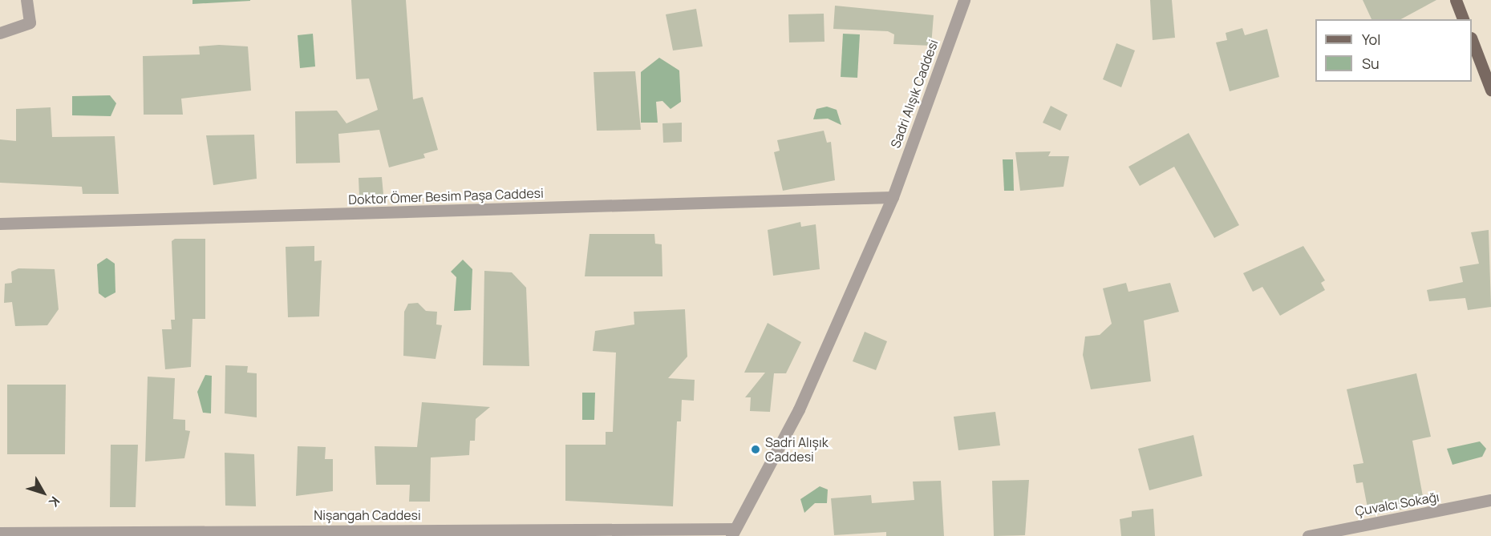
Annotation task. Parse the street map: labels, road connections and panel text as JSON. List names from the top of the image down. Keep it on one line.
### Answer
{"streets":{"street":["Sadri Alışık Caddesi","Doktor Ömer Besim Paşa Caddesi","Çuvalcı Sokağı","Nişangah Caddesi"]},"crossings":[["Sadri Alışık Caddesi","Doktor Ömer Besim Paşa Caddesi"],["Sadri Alışık Caddesi","Nişangah Caddesi"]],"places":["Sadri Alışık Caddesi"],"legend":["Yol","Su"],"north":"bottom right"}
